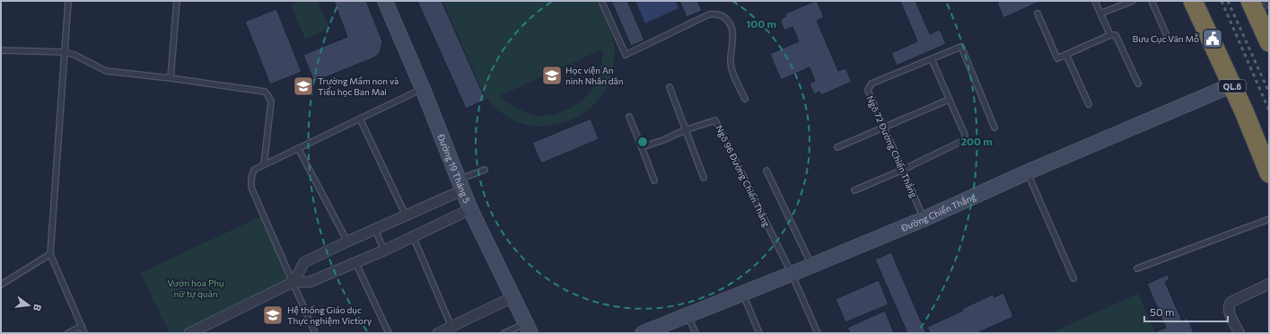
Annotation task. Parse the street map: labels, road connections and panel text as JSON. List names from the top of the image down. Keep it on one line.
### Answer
{"streets":{"highway":["QL.6"],"street":["Đường 19 Tháng 5","Đường Chiến Thắng"],"lane":["Ngõ 72 Đường Chiến Thắng","Ngõ 96 Đường Chiến Thắng"]},"crossings":[["QL.6","Đường Chiến Thắng"],["Ngõ 72 Đường Chiến Thắng","Đường Chiến Thắng"],["Ngõ 96 Đường Chiến Thắng","Đường Chiến Thắng"]],"parks":["Vườn hoa Phụ nữ tự quản"],"places":{"public building":["Bưu Cục Văn Mỗ"],"school or university":["Học viện An ninh Nhân dân","Trường Mầm non và Tiểu học Ban Mai","Hệ thống Giáo dục Thực nghiệm Victory"]},"scale_bar":"50 m","north":"right","rings":["100 m","200 m"]}
